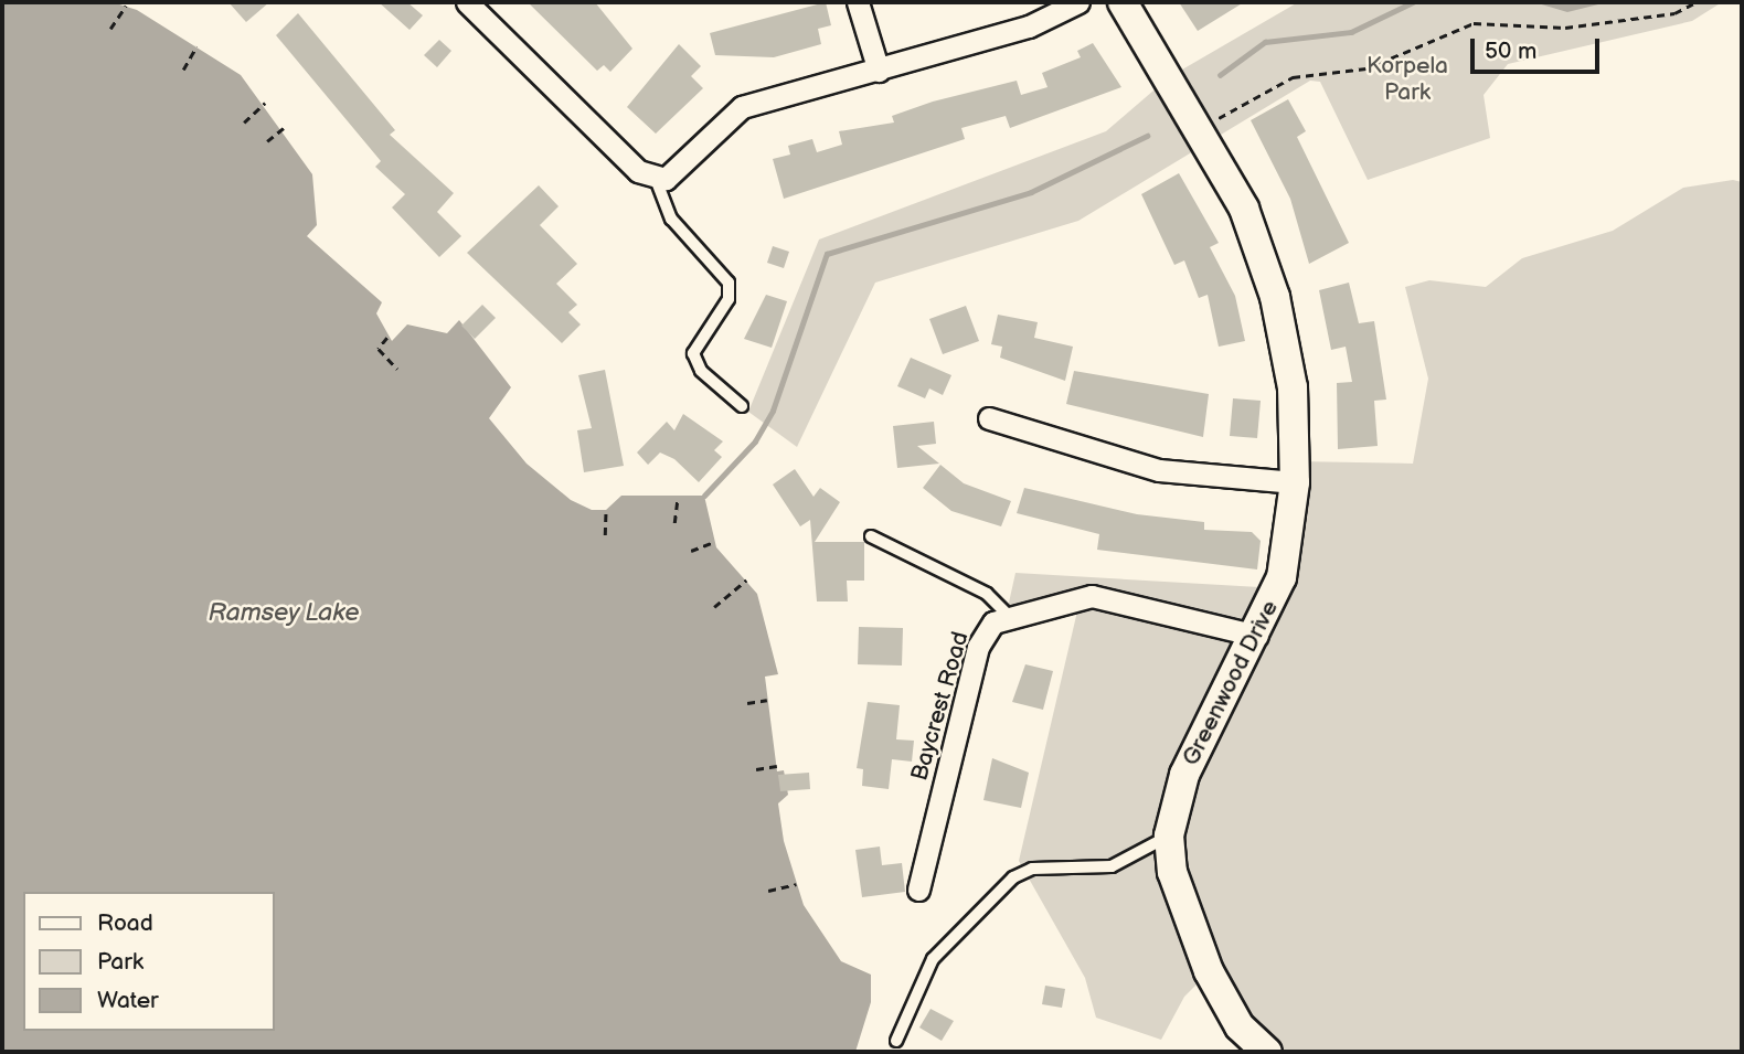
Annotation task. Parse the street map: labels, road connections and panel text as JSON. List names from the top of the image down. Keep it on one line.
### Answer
{"streets":{"street":["Greenwood Drive","Baycrest Road"]},"water":["Ramsey Lake"],"parks":["Korpela Park"],"legend":["Road","Park","Water"],"scale_bar":"50 m"}
